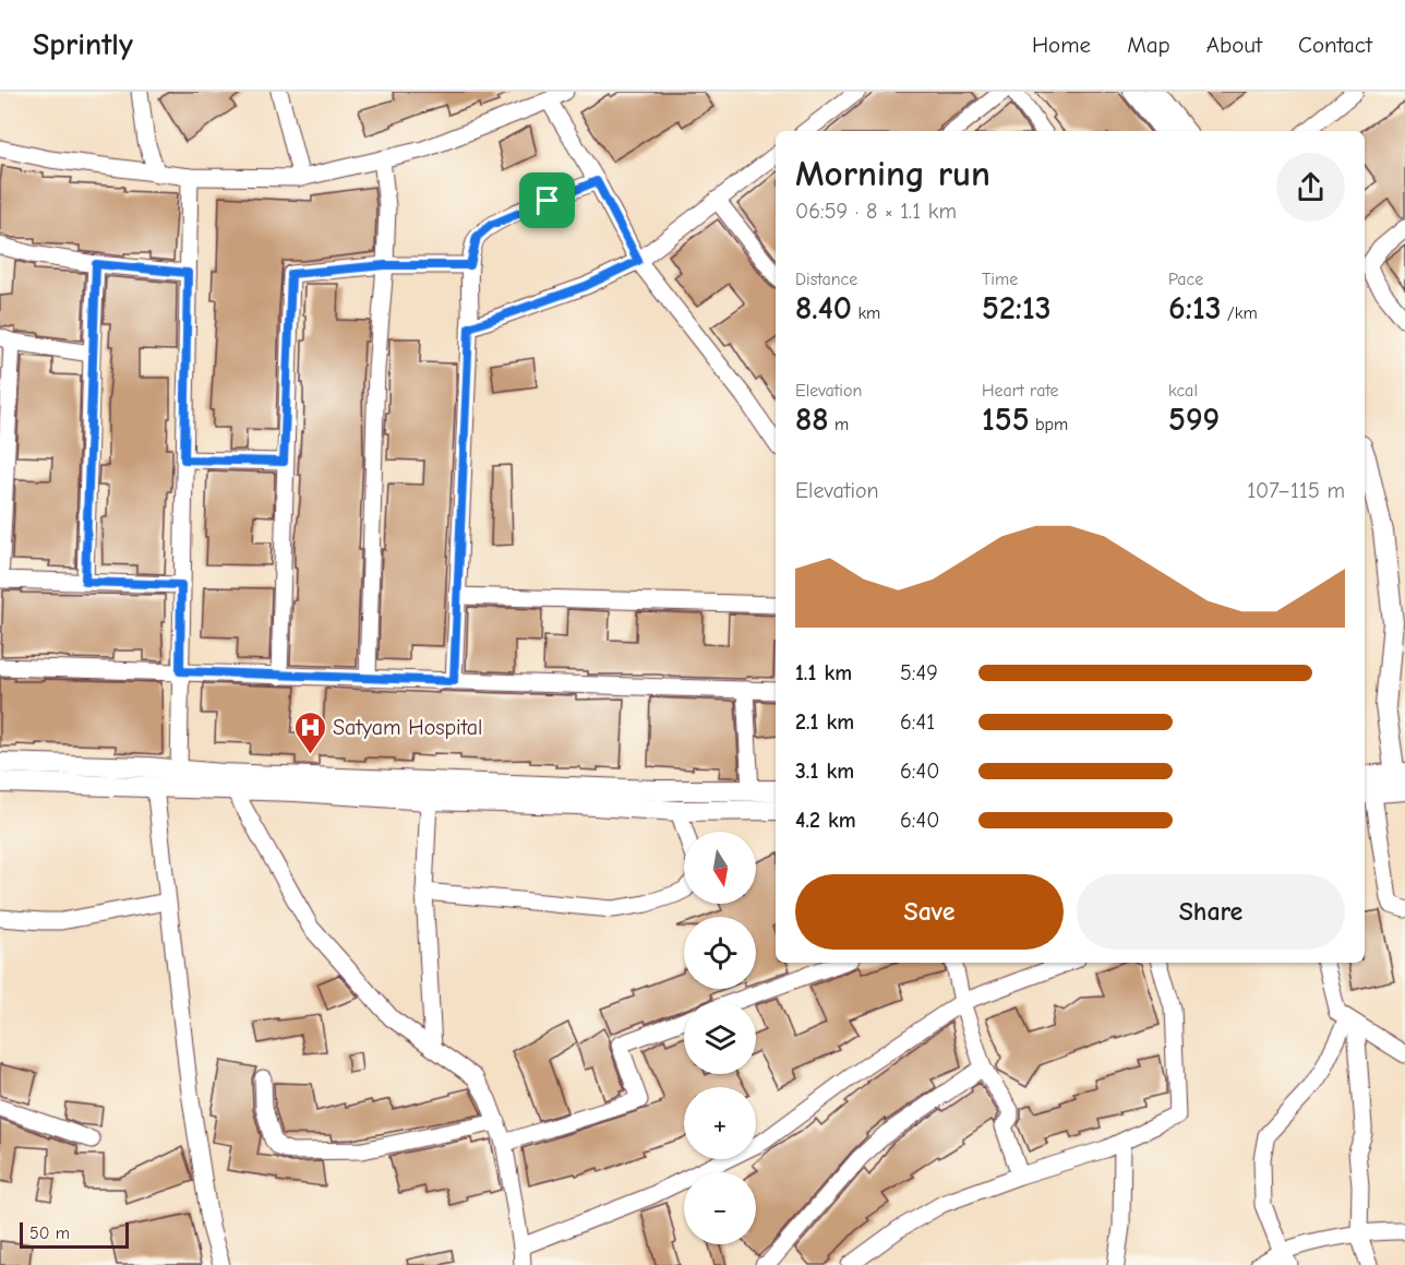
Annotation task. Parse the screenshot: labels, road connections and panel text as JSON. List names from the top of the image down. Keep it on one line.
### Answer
{"places":{"hospital":["Satyam Hospital"]},"scale_bar":"50 m","north":"bottom","page":{"header":"Sprintly","nav":["Home","Map","About","Contact"],"heading":["Morning run","06:59 · 8 × 1.1 km"],"stats":[["Distance","8.40 km"],["Time","52:13"],["Pace","6:13 /km"],["Elevation","88 m"],["Heart rate","155 bpm"],["kcal","599"]],"chart":["Elevation","107–115 m"],"list":[{"name":"1.1 km","note":"5:49"},{"name":"2.1 km","note":"6:41"},{"name":"3.1 km","note":"6:40"},{"name":"4.2 km","note":"6:40"}],"map_buttons":["+","−"],"buttons":["Save","Share"],"scale":"50 m"}}
